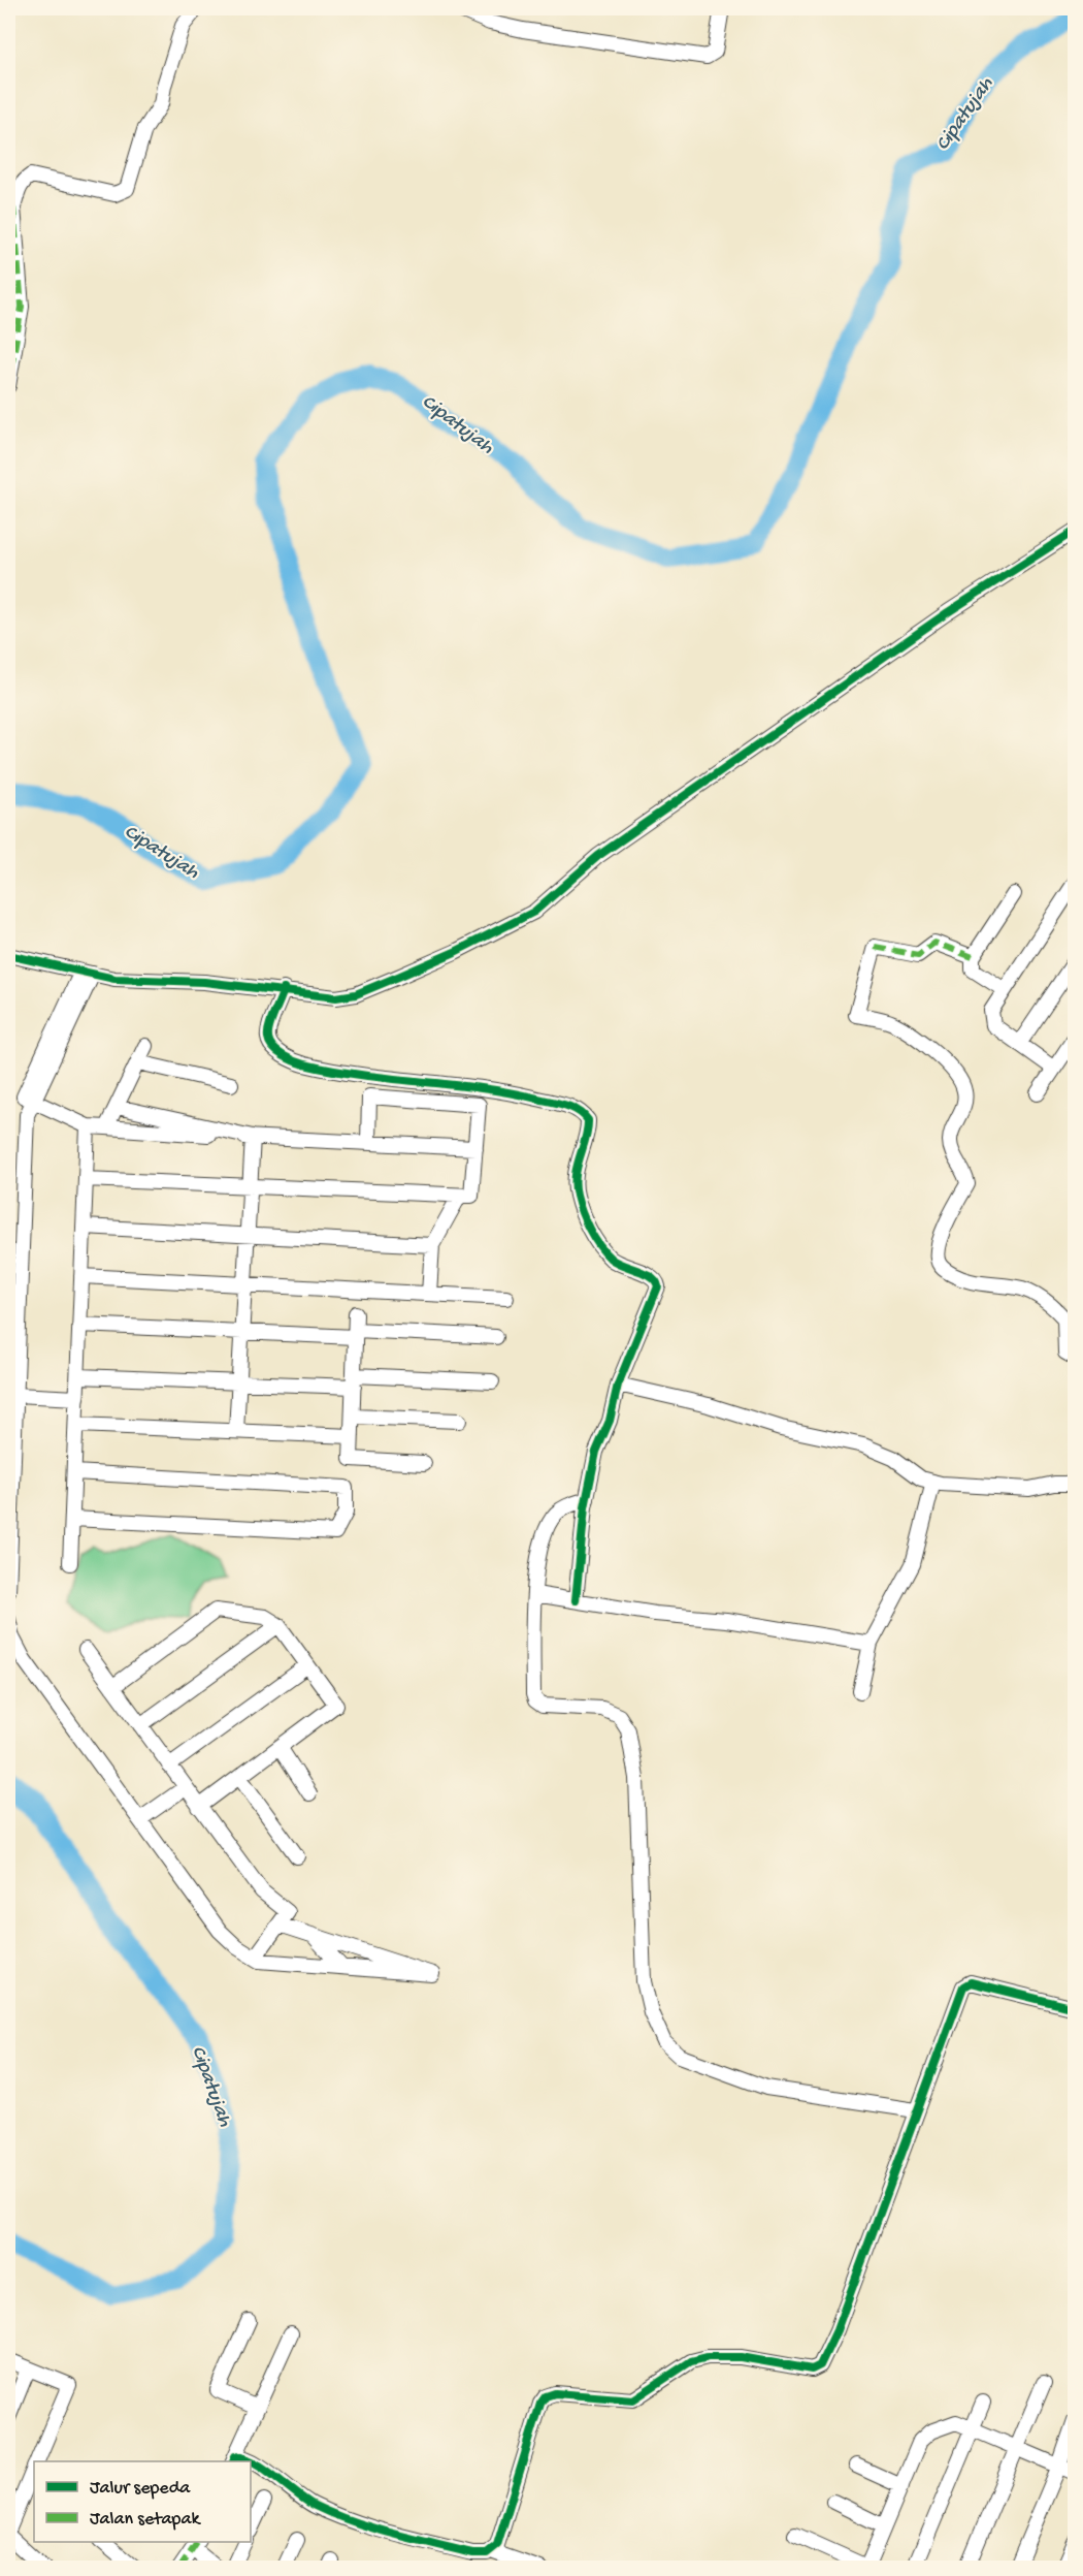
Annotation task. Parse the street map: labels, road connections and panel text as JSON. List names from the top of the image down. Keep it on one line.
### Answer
{"water":["Cipatujah"],"legend":["Jalur sepeda","Jalan setapak"]}
